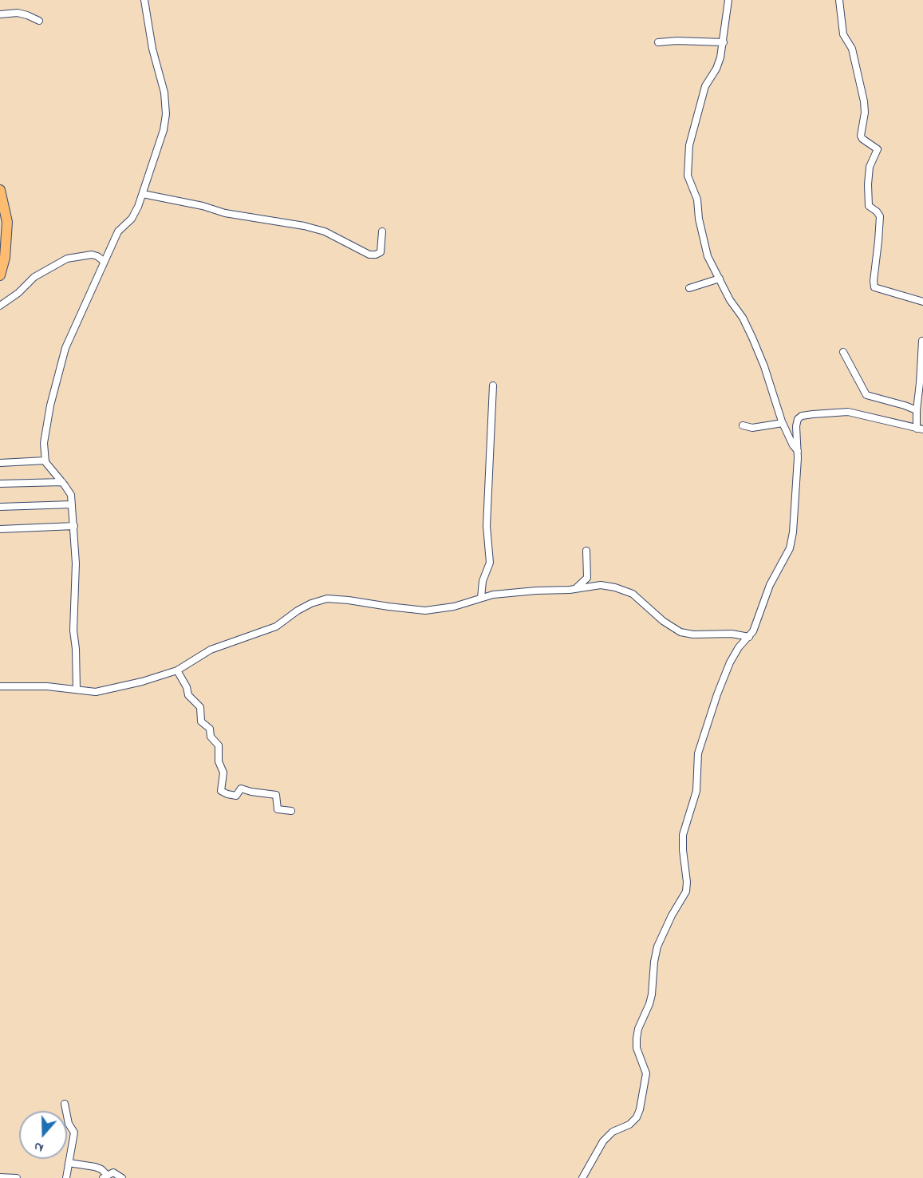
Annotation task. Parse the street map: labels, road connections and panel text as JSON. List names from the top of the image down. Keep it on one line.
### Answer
{"north":"bottom"}
